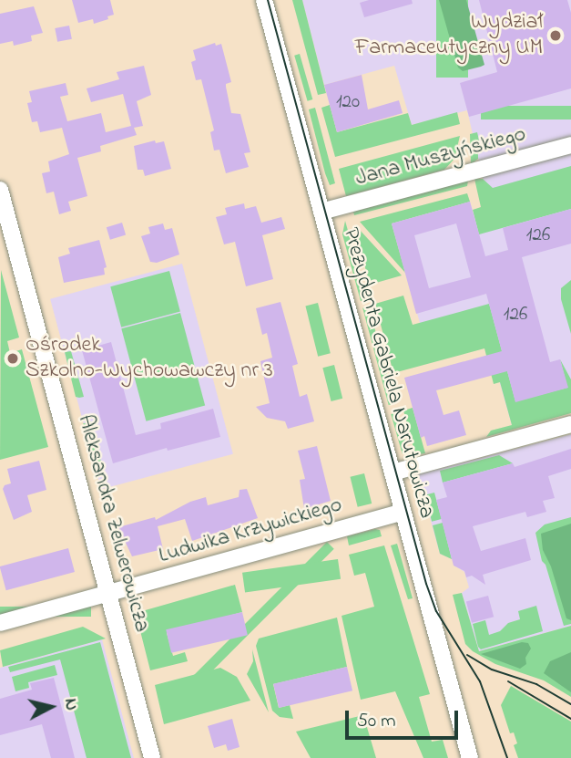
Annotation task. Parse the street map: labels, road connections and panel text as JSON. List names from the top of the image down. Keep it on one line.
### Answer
{"streets":{"street":["Jana Muszyńskiego","Prezydenta Gabriela Narutowicza","Aleksandra Zelwerowicza","Ludwika Krzywickiego"]},"crossings":[["Jana Muszyńskiego","Prezydenta Gabriela Narutowicza"],["Prezydenta Gabriela Narutowicza","Ludwika Krzywickiego"],["Aleksandra Zelwerowicza","Ludwika Krzywickiego"]],"places":["Wydział Farmaceutyczny UM","Ośrodek Szkolno-Wychowawczy nr 3"],"house_numbers":["120","126","126"],"scale_bar":"50 m","north":"right"}
